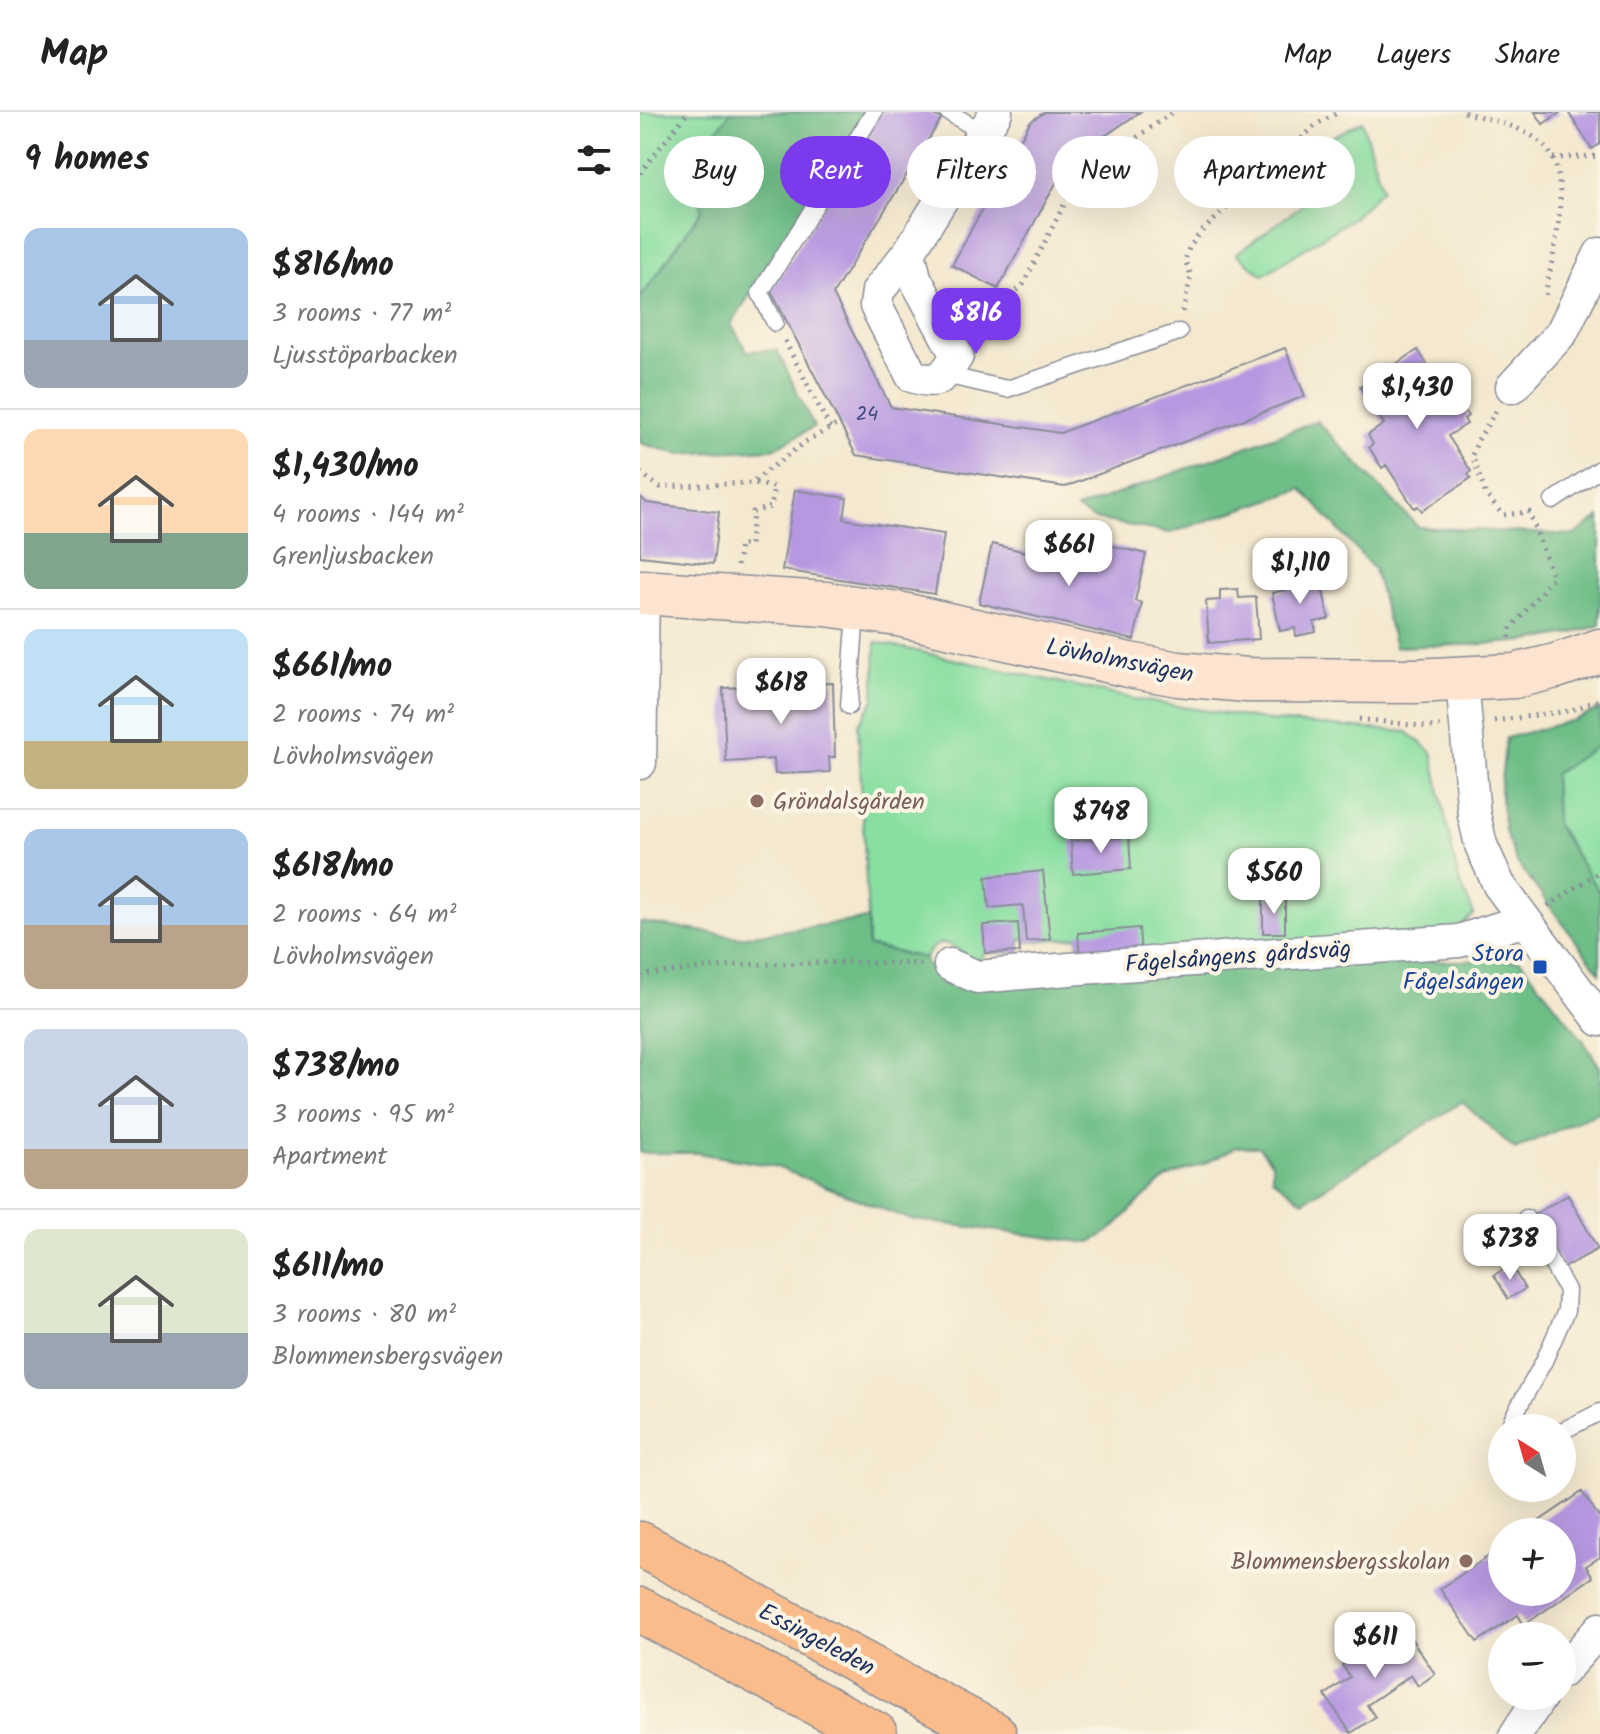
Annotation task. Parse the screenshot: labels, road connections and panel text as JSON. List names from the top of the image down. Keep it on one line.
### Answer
{"streets":{"highway":["Essingeleden"],"street":["Lövholmsvägen","Fågelsångens gårdsväg"]},"places":{"other":["Gröndalsgården","Blommensbergsskolan"],"transit":["Stora Fågelsången"]},"house_numbers":["24"],"north":"top left","page":{"header":"Map","nav":["Map","Layers","Share"],"heading":"9 homes","chip":["Buy","Rent","Filters","New","Apartment"],"list":[{"name":"$816/mo","note":"3 rooms · 77 m² · Ljusstöparbacken"},{"name":"$1,430/mo","note":"4 rooms · 144 m² · Grenljusbacken"},{"name":"$661/mo","note":"2 rooms · 74 m² · Lövholmsvägen"},{"name":"$618/mo","note":"2 rooms · 64 m² · Lövholmsvägen"},{"name":"$738/mo","note":"3 rooms · 95 m² · Apartment"},{"name":"$611/mo","note":"3 rooms · 80 m² · Blommensbergsvägen"}],"price":["$816","$1,430","$661","$1,110","$618","$748","$560","$738","$611"],"map_buttons":["+","−"]}}
